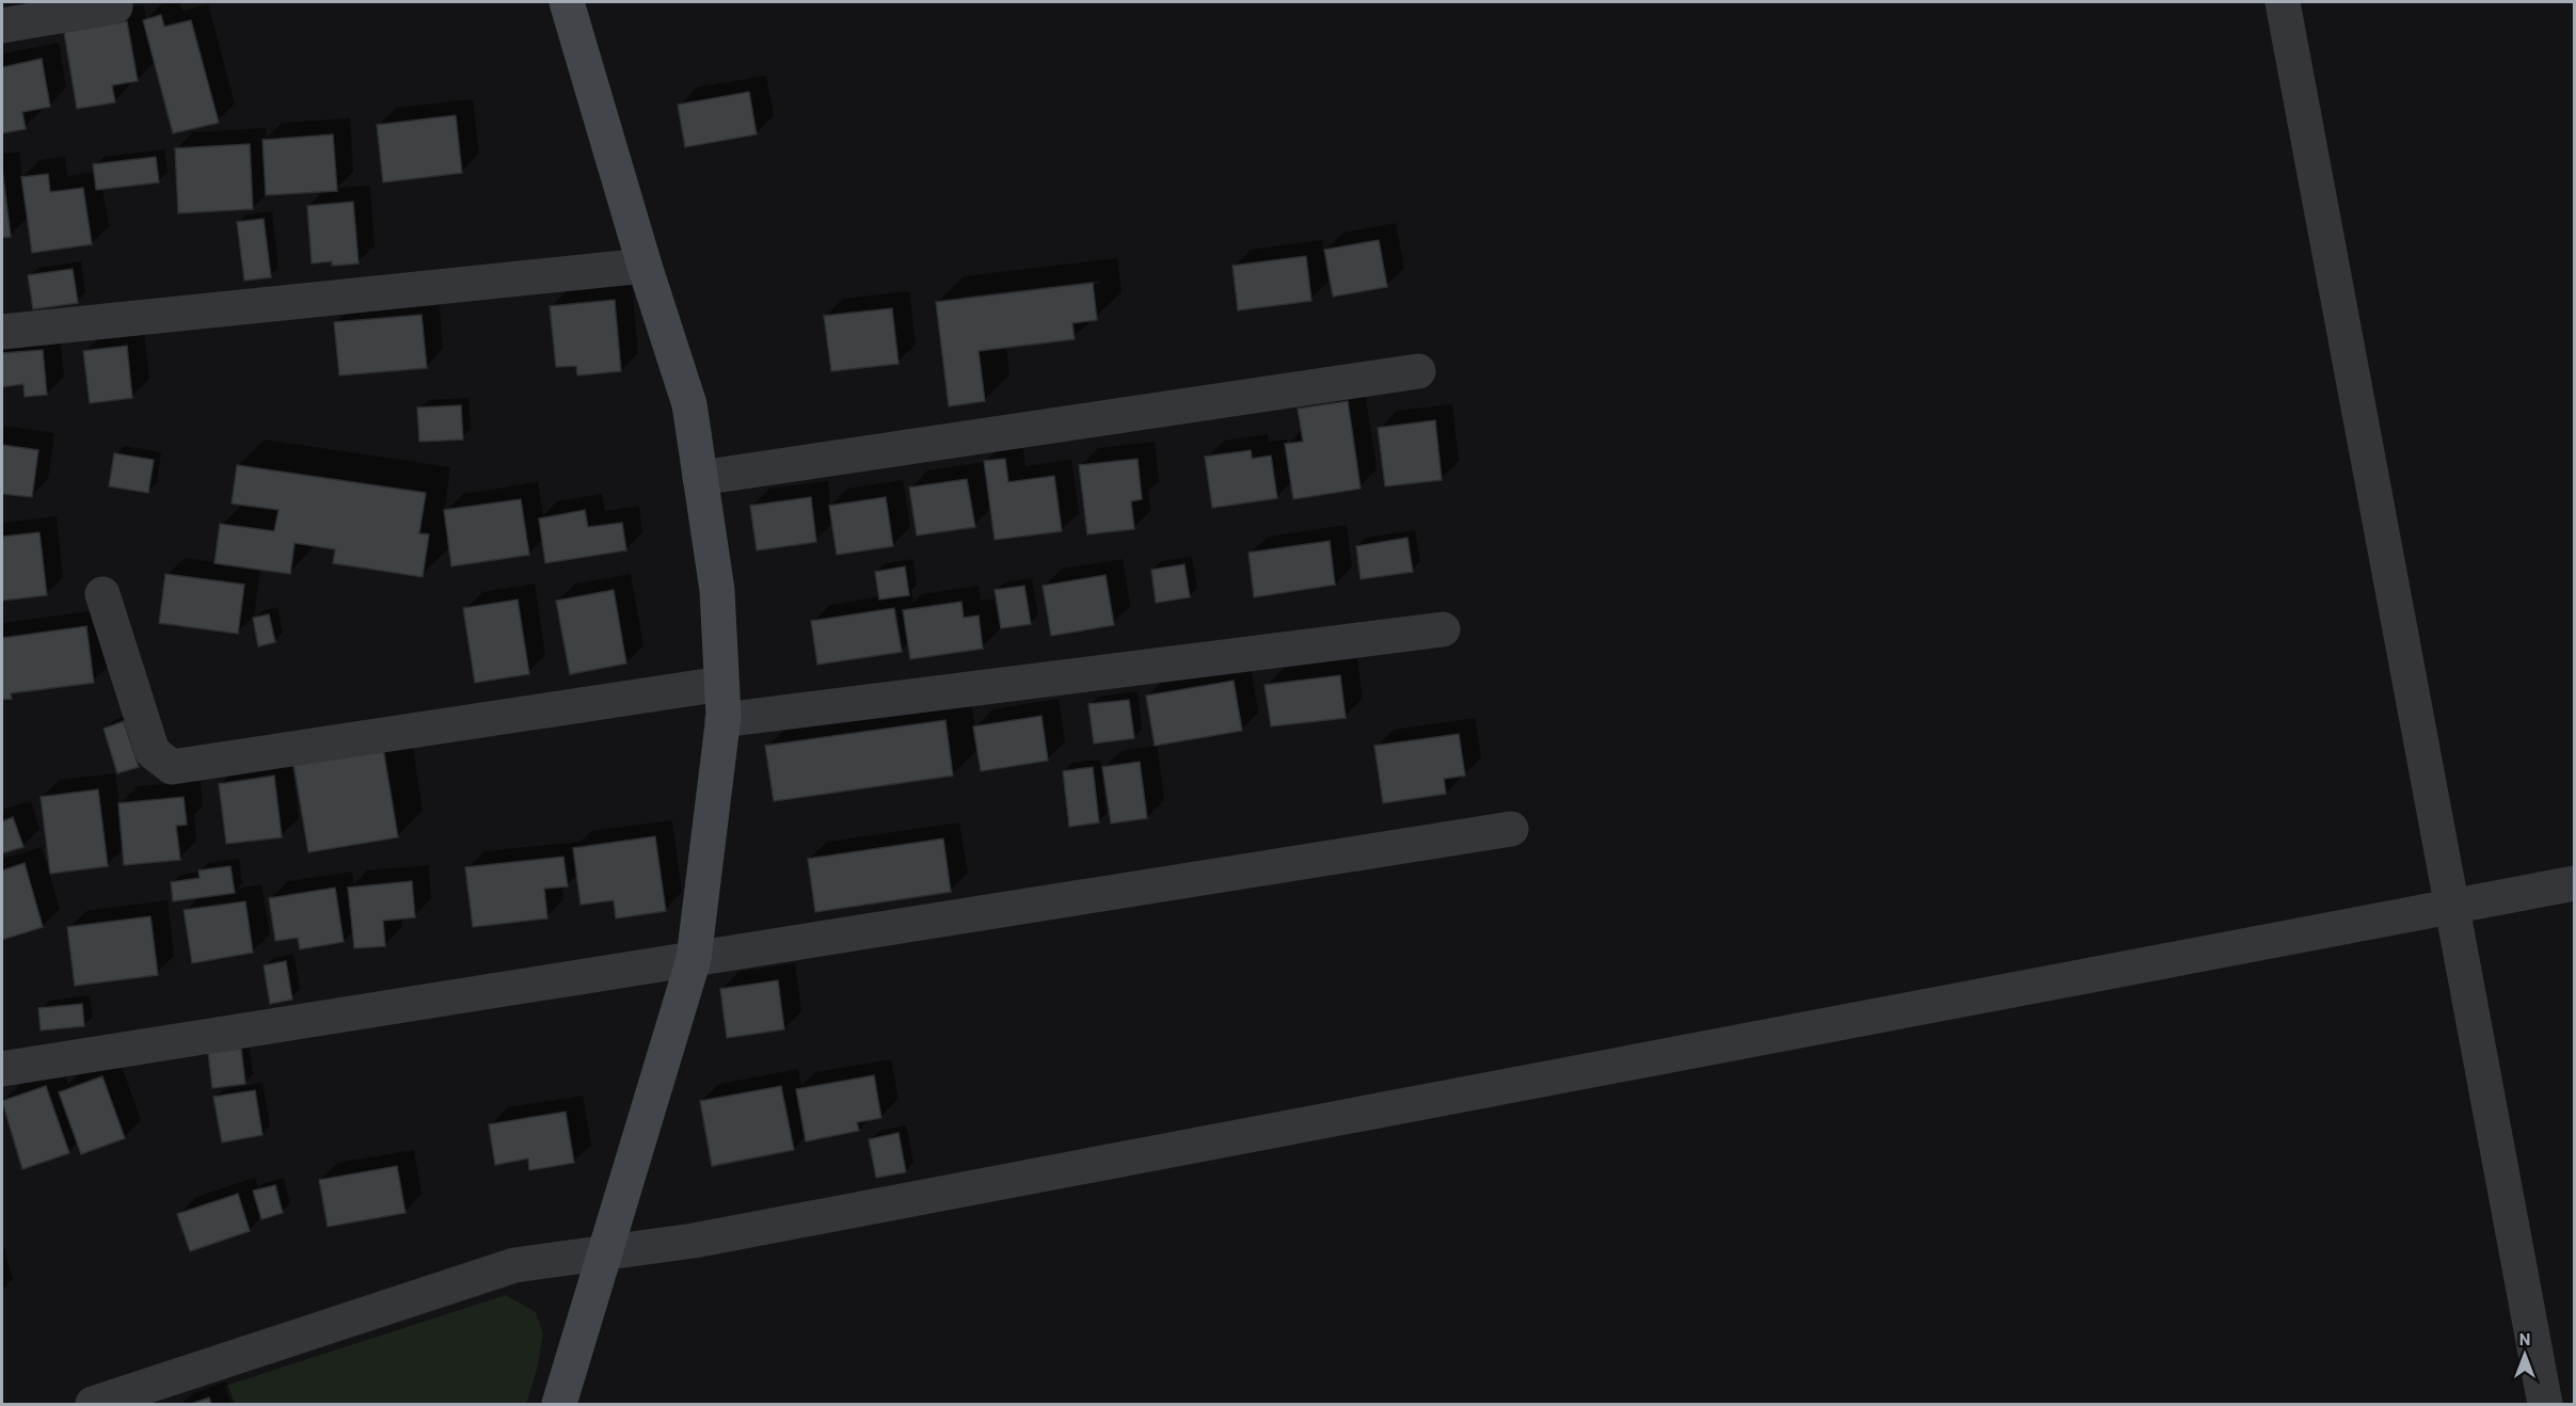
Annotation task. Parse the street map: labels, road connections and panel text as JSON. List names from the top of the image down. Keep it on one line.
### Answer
{"north":"top"}
